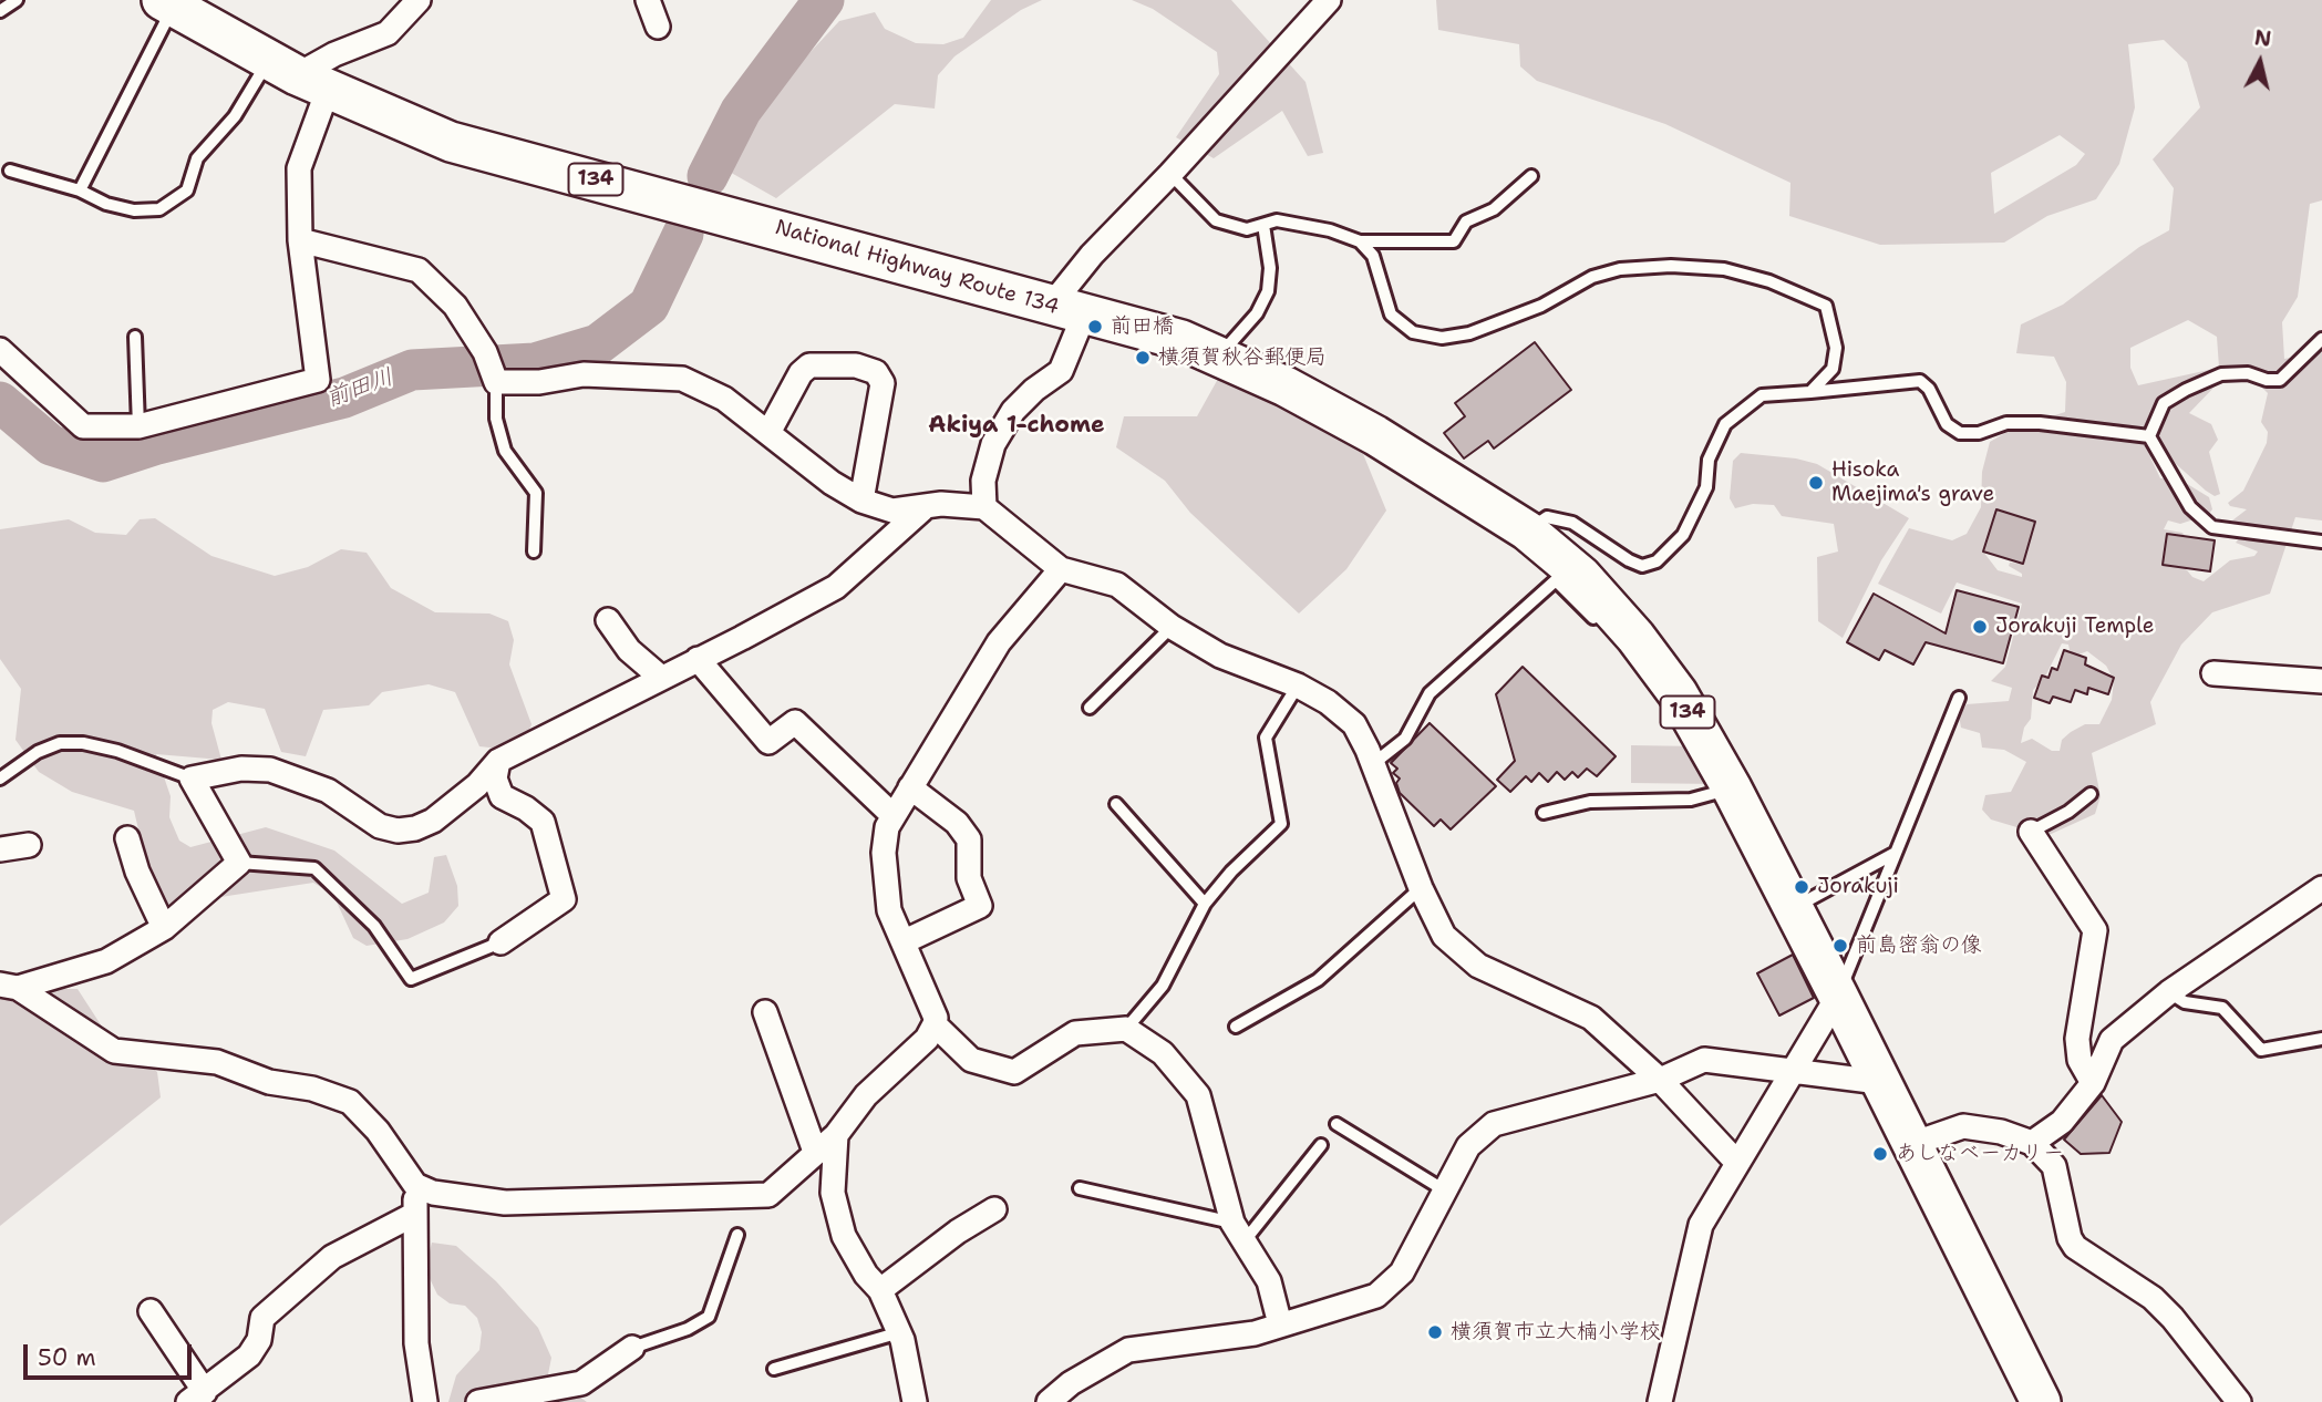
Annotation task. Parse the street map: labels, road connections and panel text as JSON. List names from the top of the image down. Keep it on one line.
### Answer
{"streets":{"highway":["134","National Highway Route 134"]},"districts":["Akiya 1-chome"],"water":["前田川"],"places":["前田橋","横須賀秋谷郵便局","Hisoka Maejima's grave","Jorakuji Temple","Jorakuji","前島密翁の像","あしなベーカリー","横須賀市立大楠小学校"],"scale_bar":"50 m","north":"top"}
